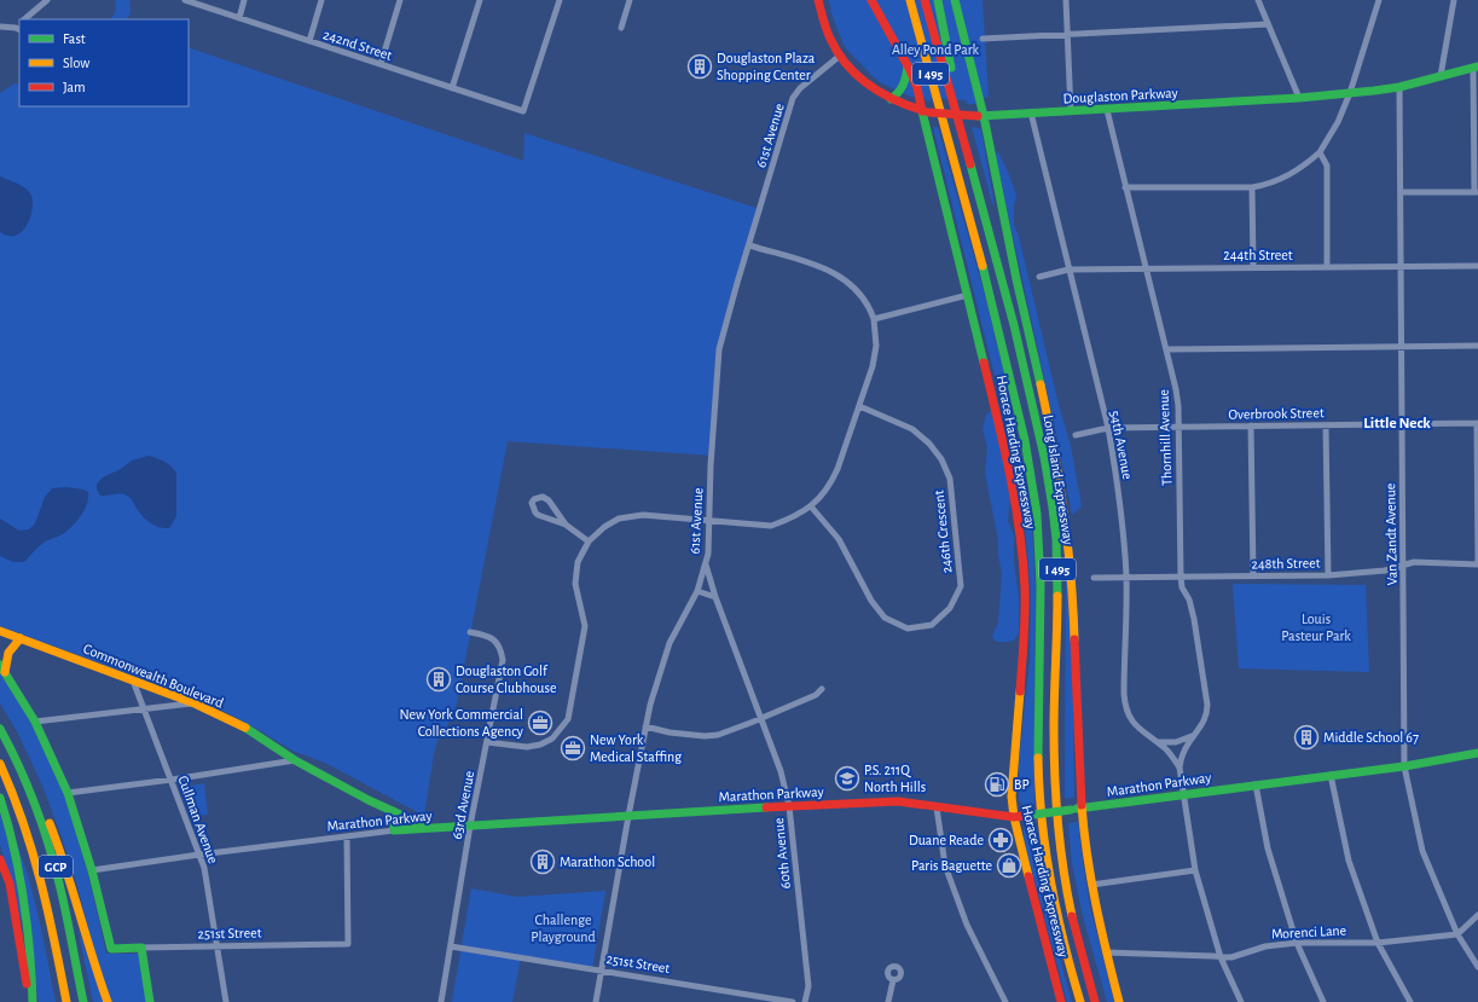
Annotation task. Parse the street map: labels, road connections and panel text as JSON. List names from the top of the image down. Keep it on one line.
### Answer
{"streets":{"main road":["I 495","Douglaston Parkway","Horace Harding Expressway","Long Island Expressway","Commonwealth Boulevard","Marathon Parkway","GCP","251st Street"],"street":["242nd Street","61st Avenue","244th Street","Overbrook Street","Thornhill Avenue","54th Avenue","246th Crescent","Van Zandt Avenue","248th Street","63rd Avenue","Cullman Avenue","60th Avenue","Morenci Lane"]},"crossings":[["Douglaston Parkway","61st Avenue"],["Douglaston Parkway","Thornhill Avenue"],["Douglaston Parkway","54th Avenue"],["Douglaston Parkway","Horace Harding Expressway"],["Douglaston Parkway","Van Zandt Avenue"],["61st Avenue","Marathon Parkway"],["61st Avenue","60th Avenue"],["61st Avenue","251st Street"],["244th Street","Thornhill Avenue"],["244th Street","54th Avenue"],["244th Street","Van Zandt Avenue"],["Overbrook Street","Thornhill Avenue"],["Overbrook Street","54th Avenue"],["Overbrook Street","Van Zandt Avenue"],["Thornhill Avenue","54th Avenue"],["Thornhill Avenue","248th Street"],["Thornhill Avenue","Marathon Parkway"],["Thornhill Avenue","Morenci Lane"],["54th Avenue","248th Street"],["Horace Harding Expressway","Marathon Parkway"],["Van Zandt Avenue","248th Street"],["Van Zandt Avenue","Marathon Parkway"],["Van Zandt Avenue","Morenci Lane"],["Commonwealth Boulevard","Marathon Parkway"],["Commonwealth Boulevard","Cullman Avenue"],["Marathon Parkway","63rd Avenue"],["Marathon Parkway","Cullman Avenue"],["Marathon Parkway","60th Avenue"],["Marathon Parkway","251st Street"],["63rd Avenue","251st Street"],["Cullman Avenue","251st Street"]],"districts":["Little Neck"],"parks":["Alley Pond Park","Louis Pasteur Park","Challenge Playground"],"places":{"building":["Douglaston Plaza Shopping Center","Douglaston Golf Course Clubhouse","Middle School 67","Marathon School"],"office":["New York Commercial Collections Agency","New York Medical Staffing"],"school or university":["P.S. 211Q North Hills"],"fuel station":["BP"],"pharmacy":["Duane Reade"],"shop":["Paris Baguette"]},"legend":["Fast","Slow","Jam"]}
